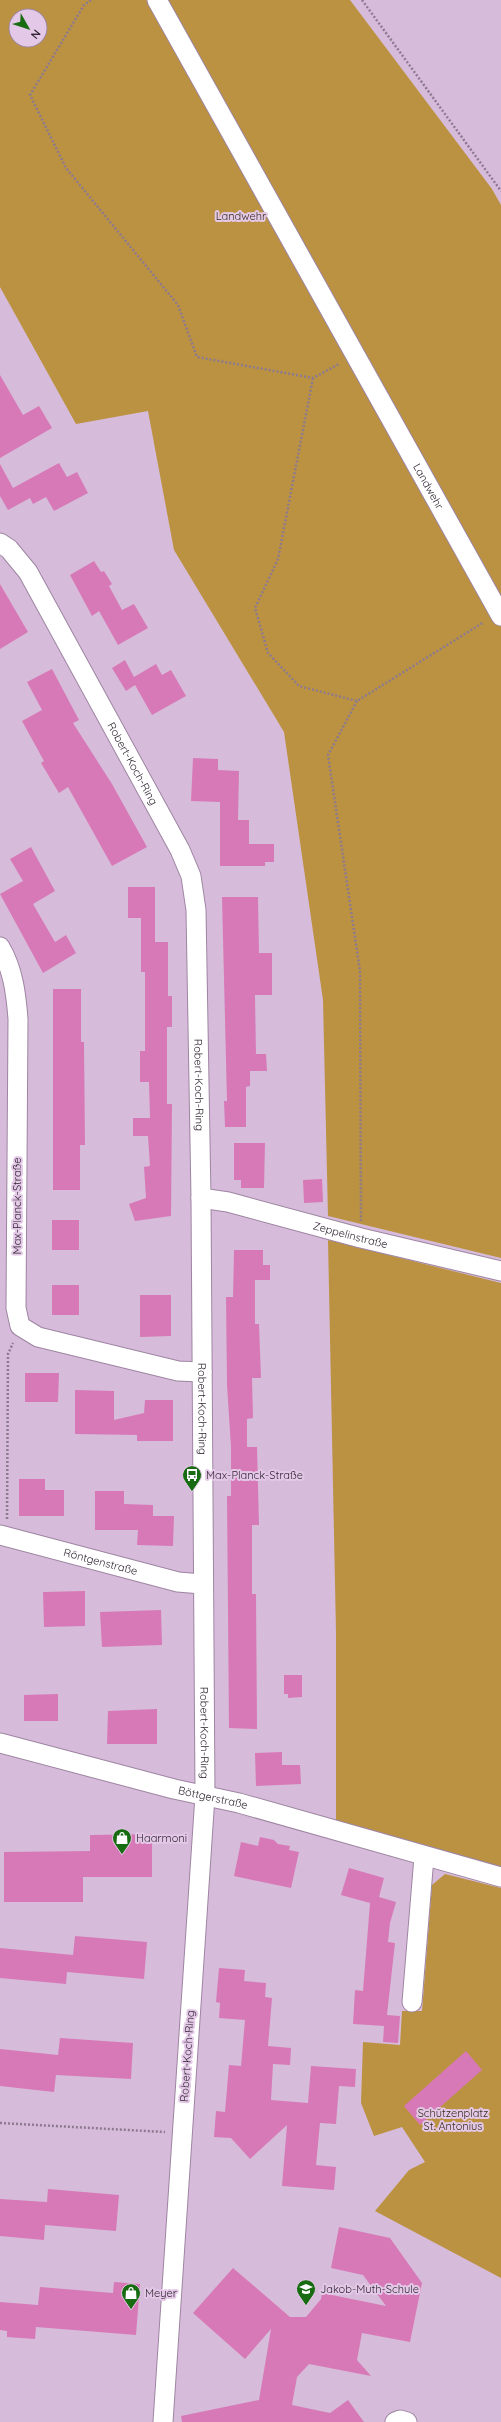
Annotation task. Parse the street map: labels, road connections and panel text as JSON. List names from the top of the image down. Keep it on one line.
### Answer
{"streets":{"street":["Landwehr","Robert-Koch-Ring","Max-Planck-Straße","Zeppelinstraße","Röntgenstraße","Böttgerstraße"]},"crossings":[["Robert-Koch-Ring","Zeppelinstraße"],["Robert-Koch-Ring","Röntgenstraße"],["Robert-Koch-Ring","Böttgerstraße"]],"parks":["Landwehr","Schützenplatz St. Antonius"],"places":{"bus stop":["Max-Planck-Straße"],"shop":["Haarmoni","Meyer"],"school or university":["Jakob-Muth-Schule"]},"north":"bottom right"}
